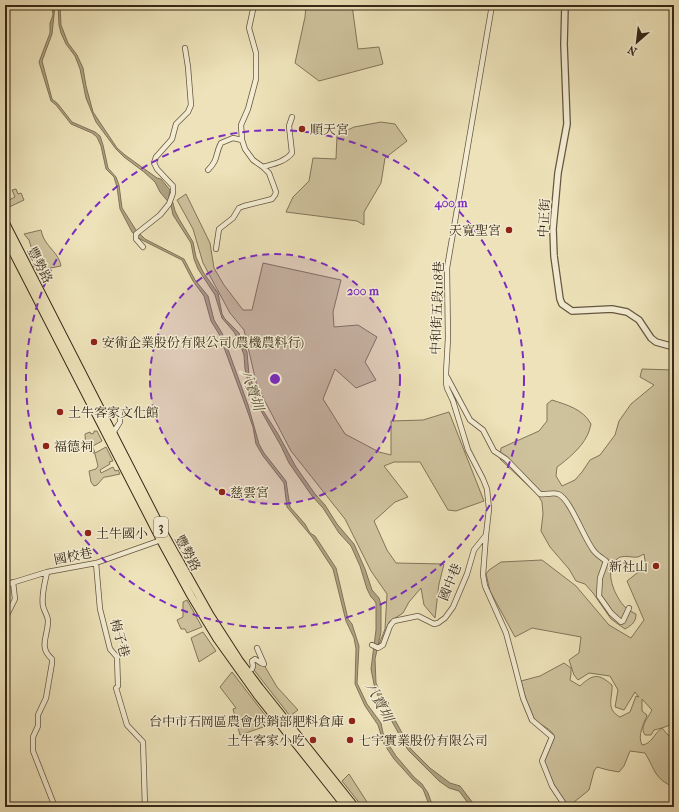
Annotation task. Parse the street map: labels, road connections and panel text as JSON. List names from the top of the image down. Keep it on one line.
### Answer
{"streets":{"main road":["豐勢路","3"],"street":["中正街","中和街五段118巷","國校巷","國中巷","梅子巷"]},"crossings":[["豐勢路","國校巷"],["中和街五段118巷","國中巷"],["國校巷","梅子巷"]],"water":["八寶圳"],"places":["順天宮","天寬聖宮","安術企業股份有限公司(農機農料行)","土牛客家文化館","福德祠","慈雲宮","土牛國小","新社山","台中市石岡區農會供銷部肥料倉庫","土牛客家小吃","七宇實業股份有限公司"],"north":"bottom left","rings":["400 m","200 m"]}
